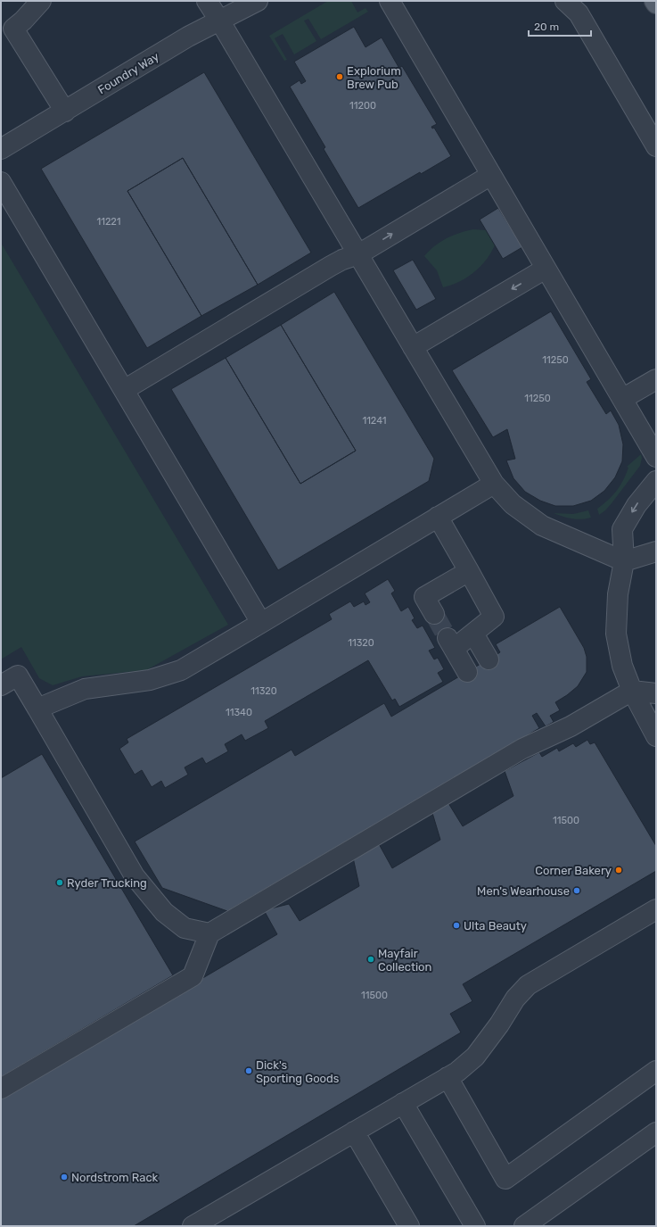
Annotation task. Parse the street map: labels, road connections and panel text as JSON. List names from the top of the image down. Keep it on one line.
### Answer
{"streets":{"street":["Foundry Way"]},"places":["Explorium Brew Pub","Corner Bakery","Ryder Trucking","Men's Wearhouse","Ulta Beauty","Mayfair Collection","Dick's Sporting Goods","Nordstrom Rack"],"house_numbers":["11200","11221","11250","11250","11241","11320","11320","11340","11500","11500"],"scale_bar":"20 m"}
